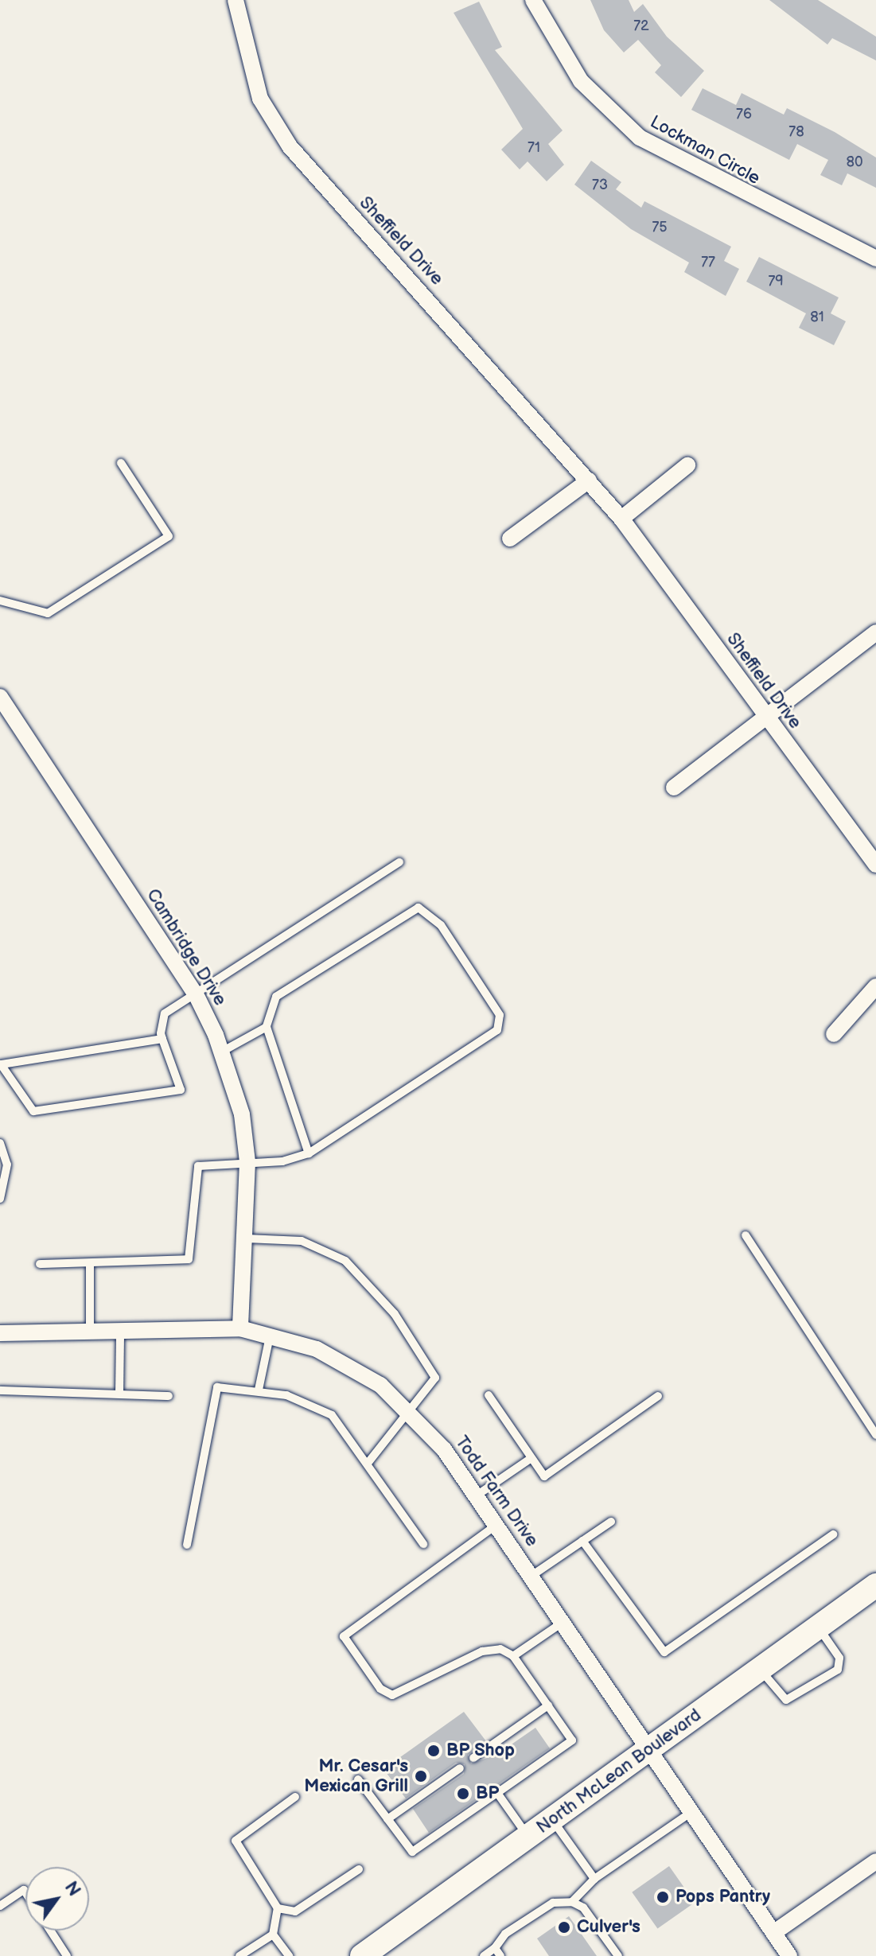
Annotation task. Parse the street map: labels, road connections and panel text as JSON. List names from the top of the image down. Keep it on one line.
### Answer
{"streets":{"main road":["North McLean Boulevard"],"street":["Lockman Circle","Sheffield Drive","Cambridge Drive","Todd Farm Drive"]},"crossings":[["Cambridge Drive","Todd Farm Drive"],["Todd Farm Drive","North McLean Boulevard"]],"places":["BP Shop","Mr. Cesar's Mexican Grill","BP","Pops Pantry","Culver's"],"house_numbers":["72","76","78","71","80","73","75","77","79","81"],"north":"top right"}
